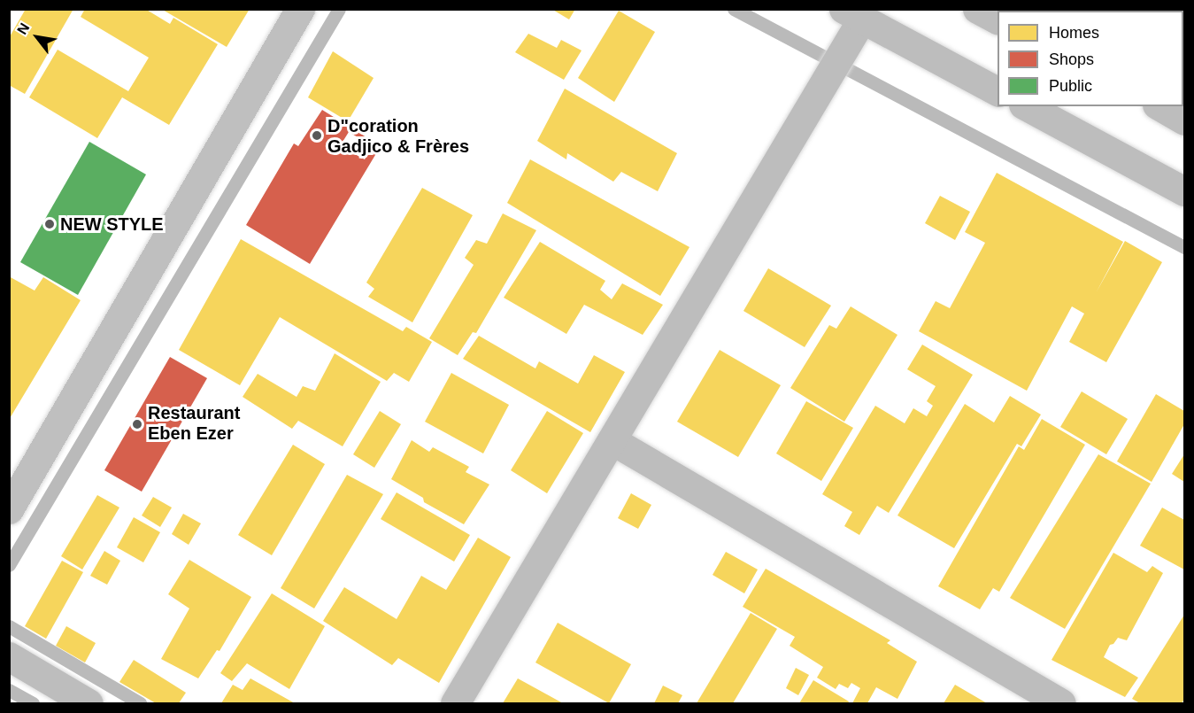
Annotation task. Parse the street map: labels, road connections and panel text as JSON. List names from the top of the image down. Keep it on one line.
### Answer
{"places":["D\"coration Gadjico & Frères","NEW STYLE","Restaurant Eben Ezer"],"legend":["Homes","Shops","Public"],"north":"top left"}
